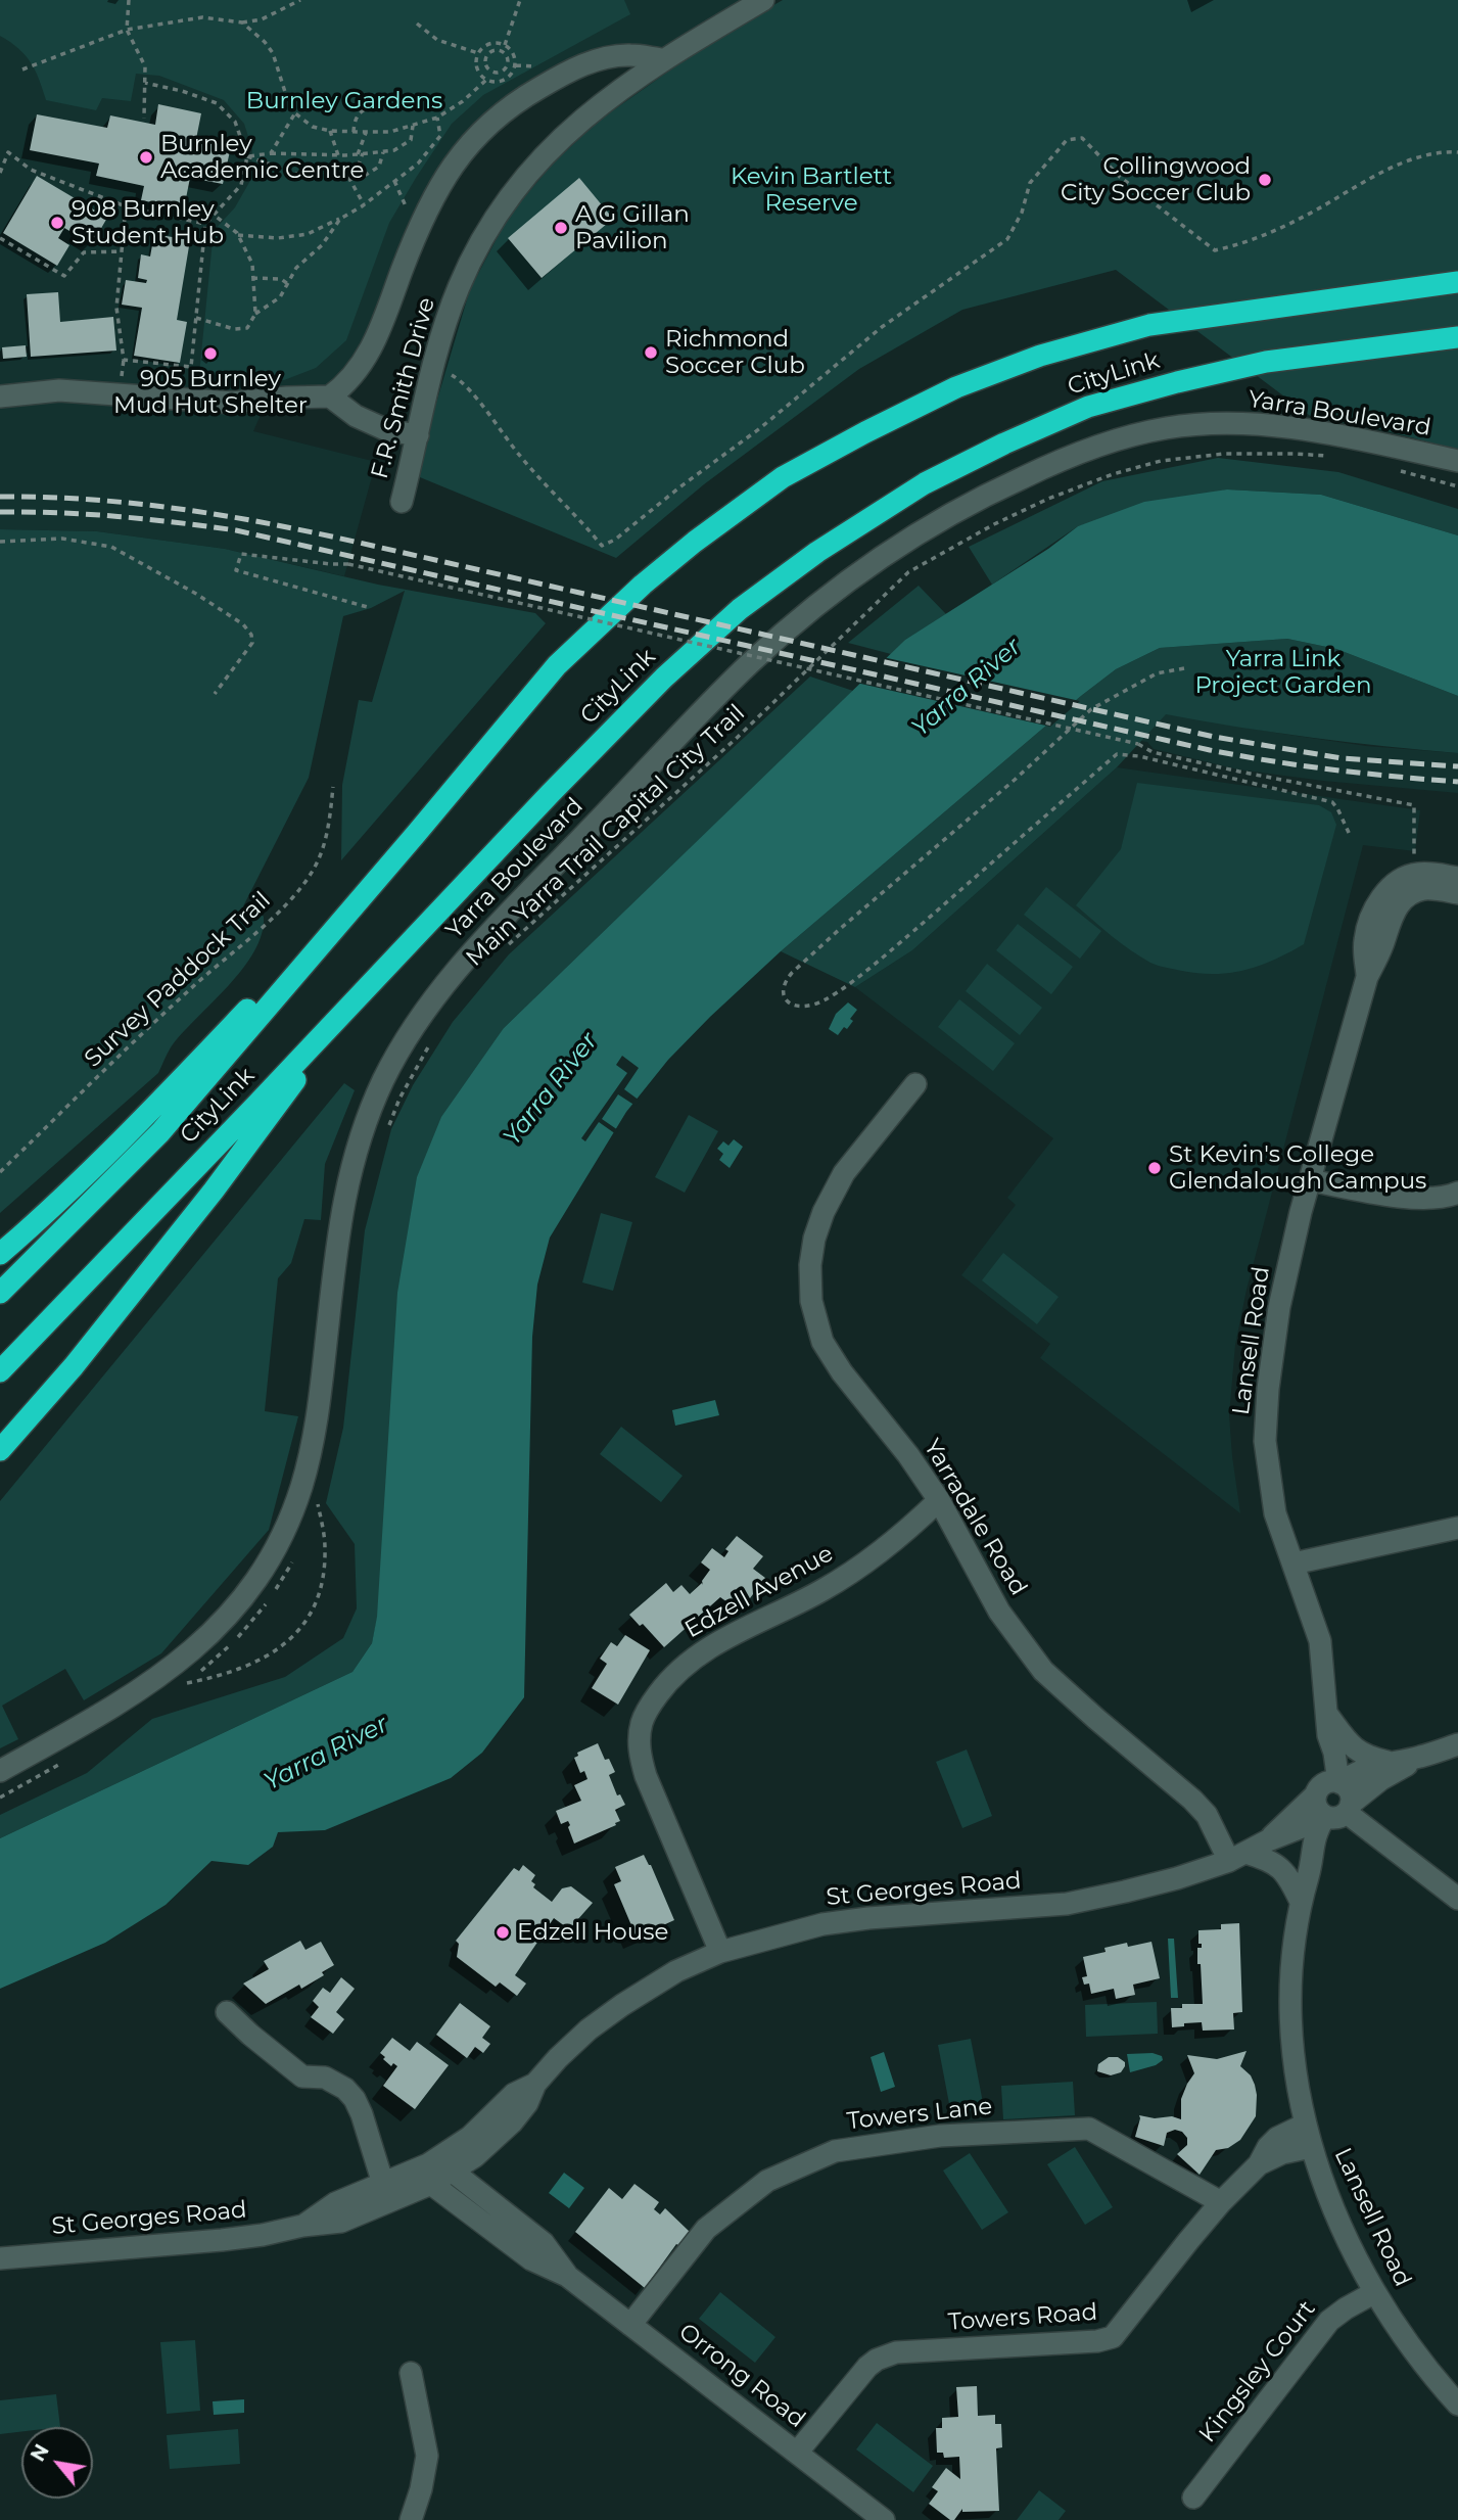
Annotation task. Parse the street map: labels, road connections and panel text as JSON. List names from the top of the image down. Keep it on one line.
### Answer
{"streets":{"highway":["CityLink"],"street":["F.R. Smith Drive","Yarra Boulevard","Lansell Road","Yarradale Road","Edzell Avenue","St Georges Road","Towers Lane","Towers Road","Kingsley Court","Orrong Road"],"path":["Main Yarra Trail Capital City Trail","Survey Paddock Trail"]},"crossings":[["Lansell Road","St Georges Road"],["Lansell Road","Towers Road"],["Lansell Road","Kingsley Court"],["Yarradale Road","Edzell Avenue"],["Yarradale Road","St Georges Road"],["Edzell Avenue","St Georges Road"],["St Georges Road","Orrong Road"],["Towers Lane","Towers Road"],["Towers Lane","Orrong Road"],["Towers Road","Orrong Road"]],"water":["Yarra River"],"parks":["Burnley Gardens","Kevin Bartlett Reserve","Yarra Link Project Garden"],"places":["Burnley Academic Centre","Collingwood City Soccer Club","908 Burnley Student Hub","A G Gillan Pavilion","Richmond Soccer Club","905 Burnley Mud Hut Shelter","St Kevin's College Glendalough Campus","Edzell House"],"north":"top left"}
